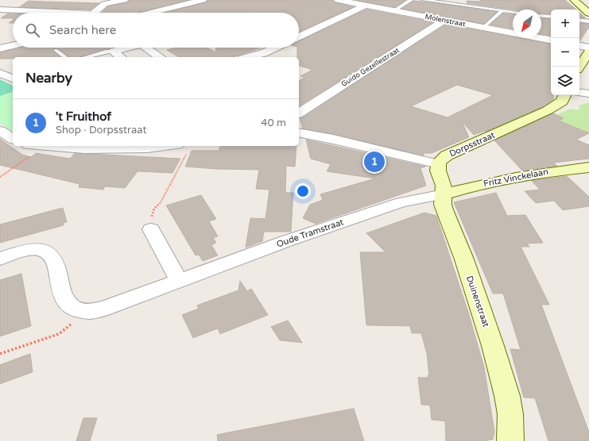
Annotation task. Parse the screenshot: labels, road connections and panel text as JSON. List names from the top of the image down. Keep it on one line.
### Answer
{"streets":{"street":["Molenstraat","Guido Gezellestraat","Dorpsstraat","Fritz Vinckelaan","Oude Tramstraat","Duinenstraat"]},"crossings":[["Molenstraat","Guido Gezellestraat"],["Dorpsstraat","Duinenstraat"],["Fritz Vinckelaan","Oude Tramstraat"],["Fritz Vinckelaan","Duinenstraat"],["Oude Tramstraat","Duinenstraat"]],"north":"bottom left","page":{"map_buttons":["+","−"],"search":"Search here","heading":"Nearby","list":[{"mark":"1","name":"'t Fruithof","note":"Shop · Dorpsstraat","value":"40 m"}],"pins":"1"}}
